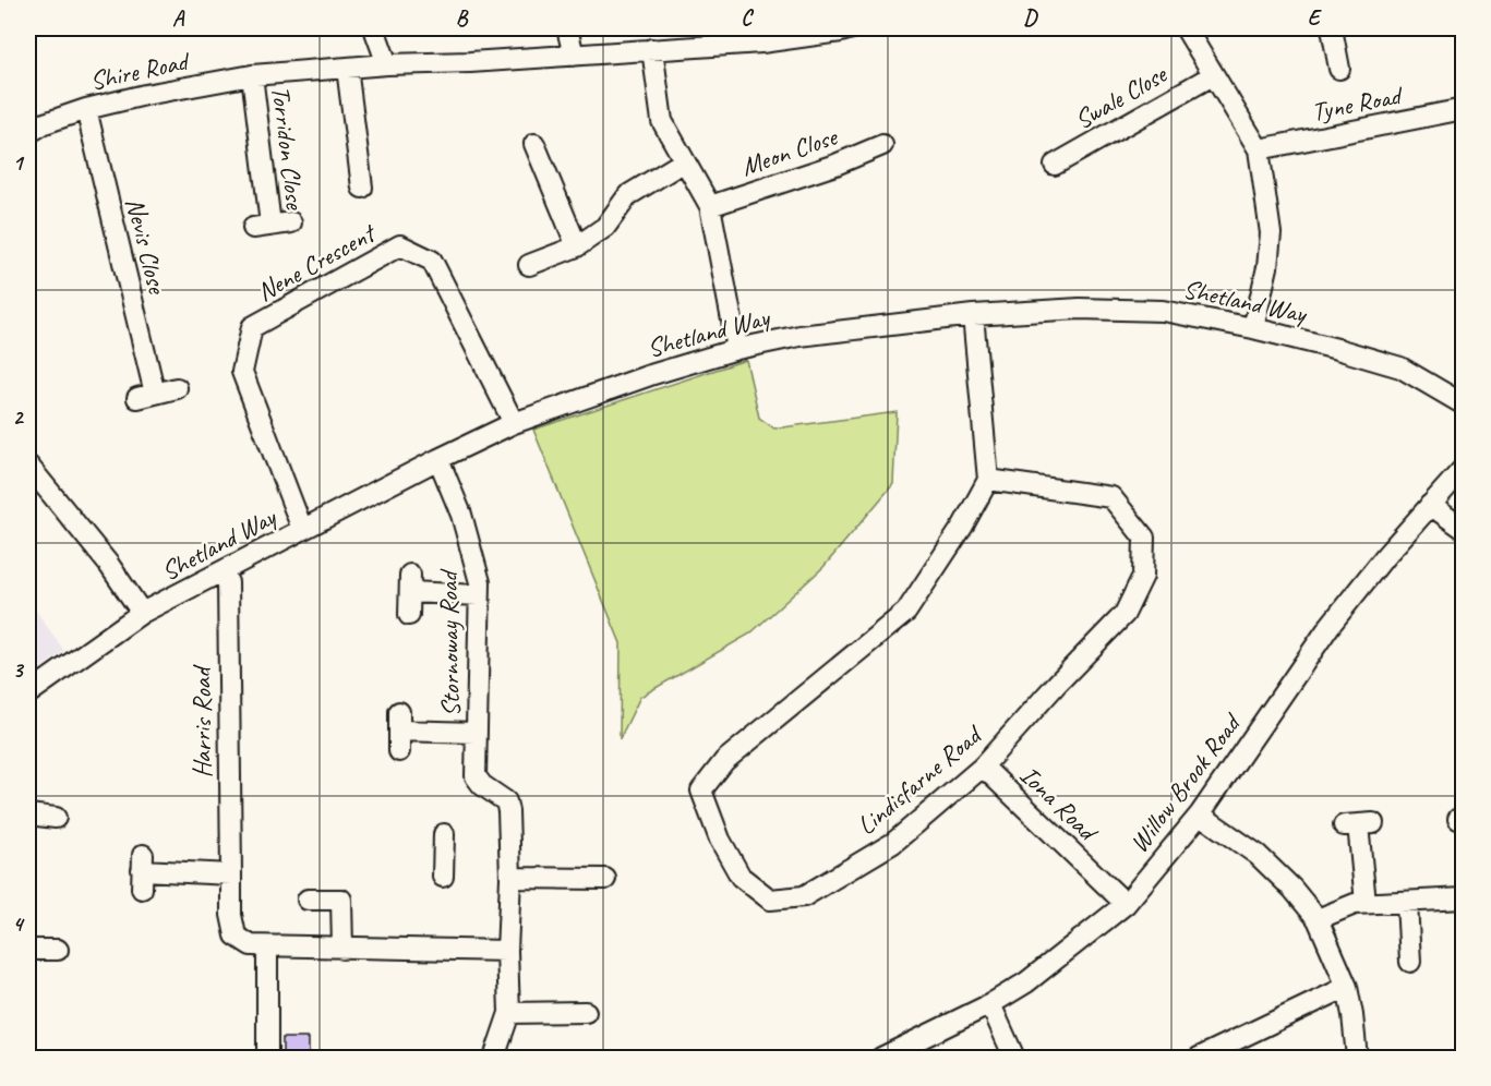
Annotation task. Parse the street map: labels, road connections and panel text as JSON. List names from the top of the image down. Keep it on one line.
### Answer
{"streets":{"street":["Shire Road","Swale Close","Tyne Road","Torridon Close","Meon Close","Nevis Close","Nene Crescent","Shetland Way","Stornoway Road","Harris Road","Lindisfarne Road","Willow Brook Road","Iona Road"]},"crossings":[["Shire Road","Torridon Close"],["Shire Road","Nevis Close"],["Nene Crescent","Shetland Way"],["Shetland Way","Stornoway Road"],["Shetland Way","Harris Road"],["Lindisfarne Road","Iona Road"],["Willow Brook Road","Iona Road"]],"grid":{"columns":["A","B","C","D","E"],"rows":["1","2","3","4"]}}
